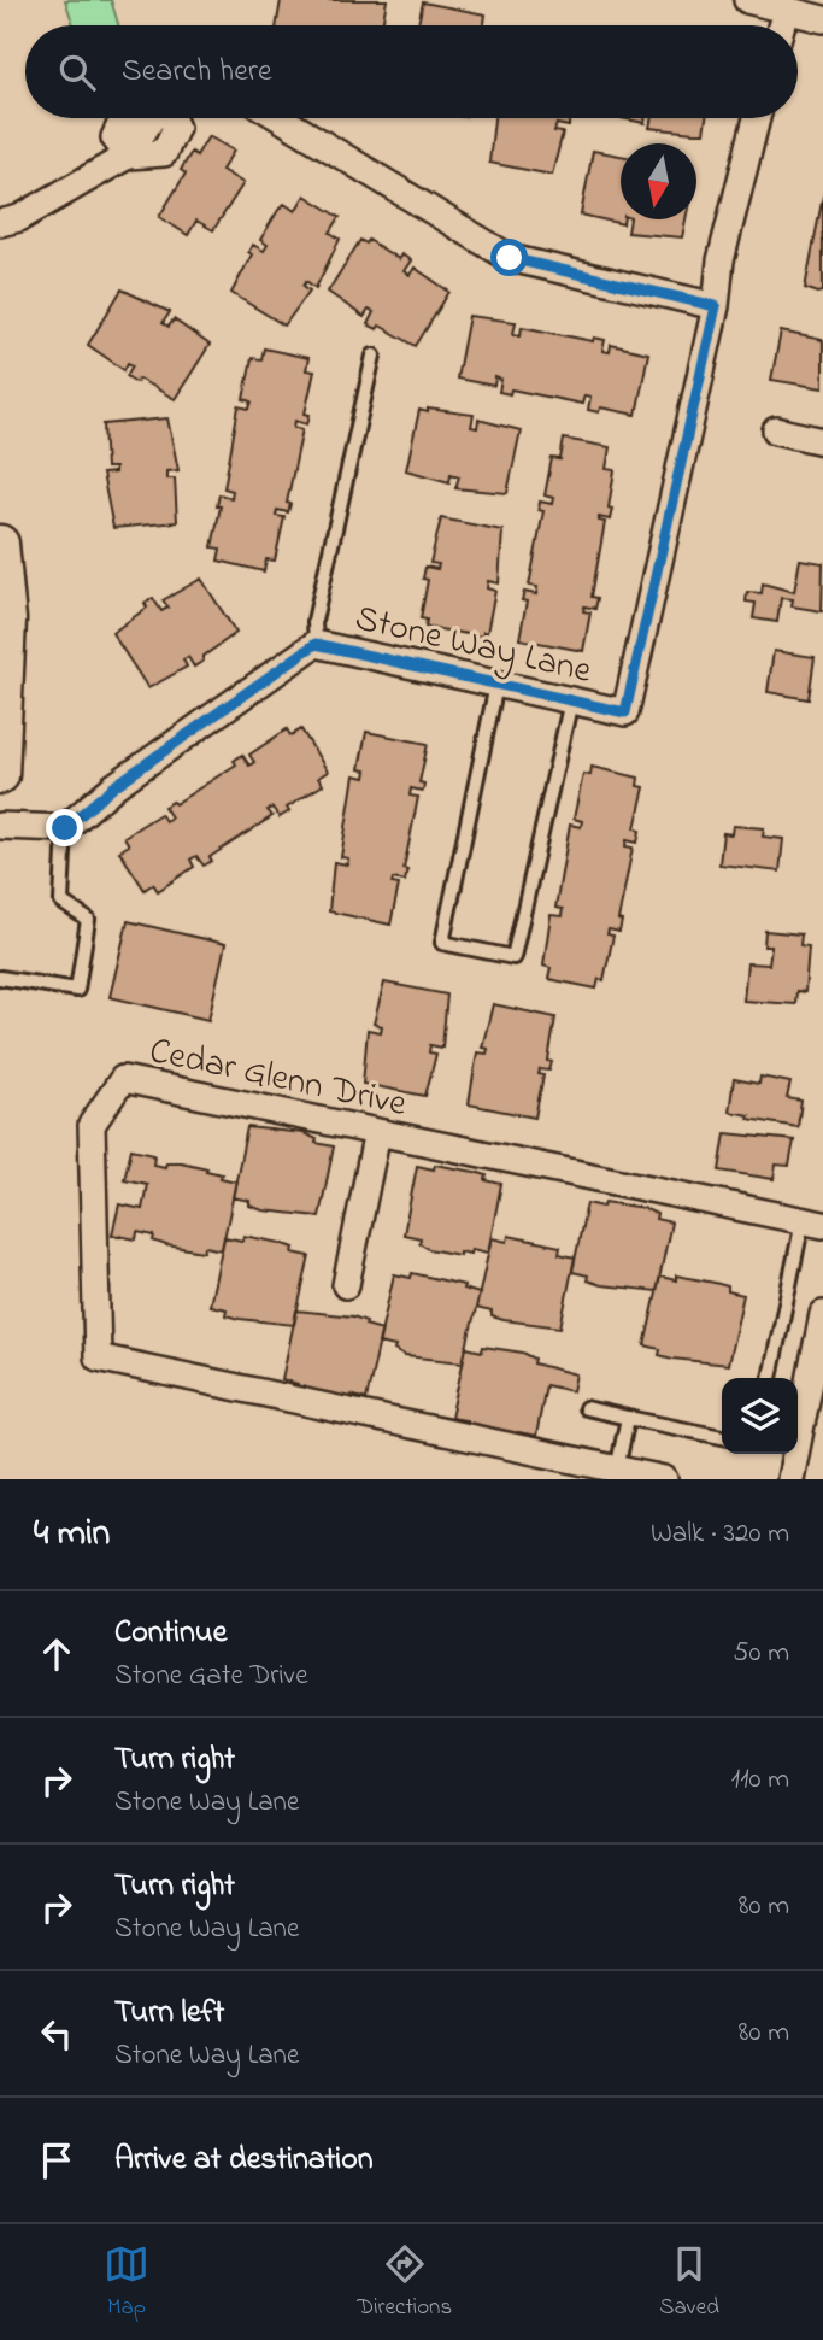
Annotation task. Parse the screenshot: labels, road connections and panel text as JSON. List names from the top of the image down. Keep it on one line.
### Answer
{"streets":{"street":["Stone Way Lane","Cedar Glenn Drive"]},"north":"bottom","page":{"search":"Search here","heading":["4 min","Walk · 320 m"],"list":[["Continue","Stone Gate Drive","50 m"],["Turn right","Stone Way Lane","110 m"],["Turn right","Stone Way Lane","80 m"],["Turn left","Stone Way Lane","80 m"],"Arrive at destination"],"nav":["Map","Directions","Saved"]}}
